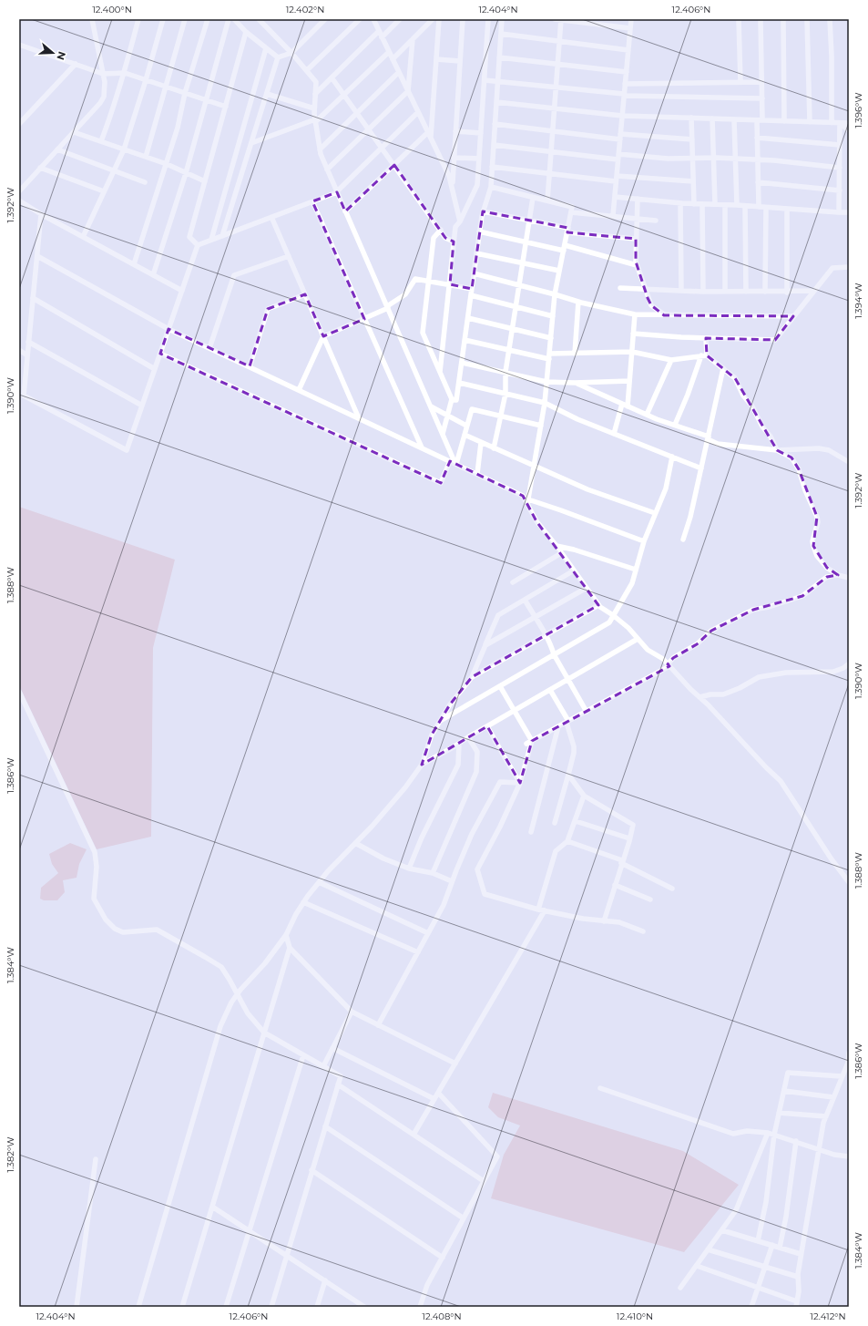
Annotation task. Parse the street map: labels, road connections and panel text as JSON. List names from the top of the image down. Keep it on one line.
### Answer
{"north":"right","coordinates":["12.400°N","12.402°N","12.404°N","12.406°N","1.396°W","1.392°W","1.394°W","1.390°W","1.388°W","1.386°W","1.384°W","1.382°W","12.408°N","12.410°N","12.412°N"]}
